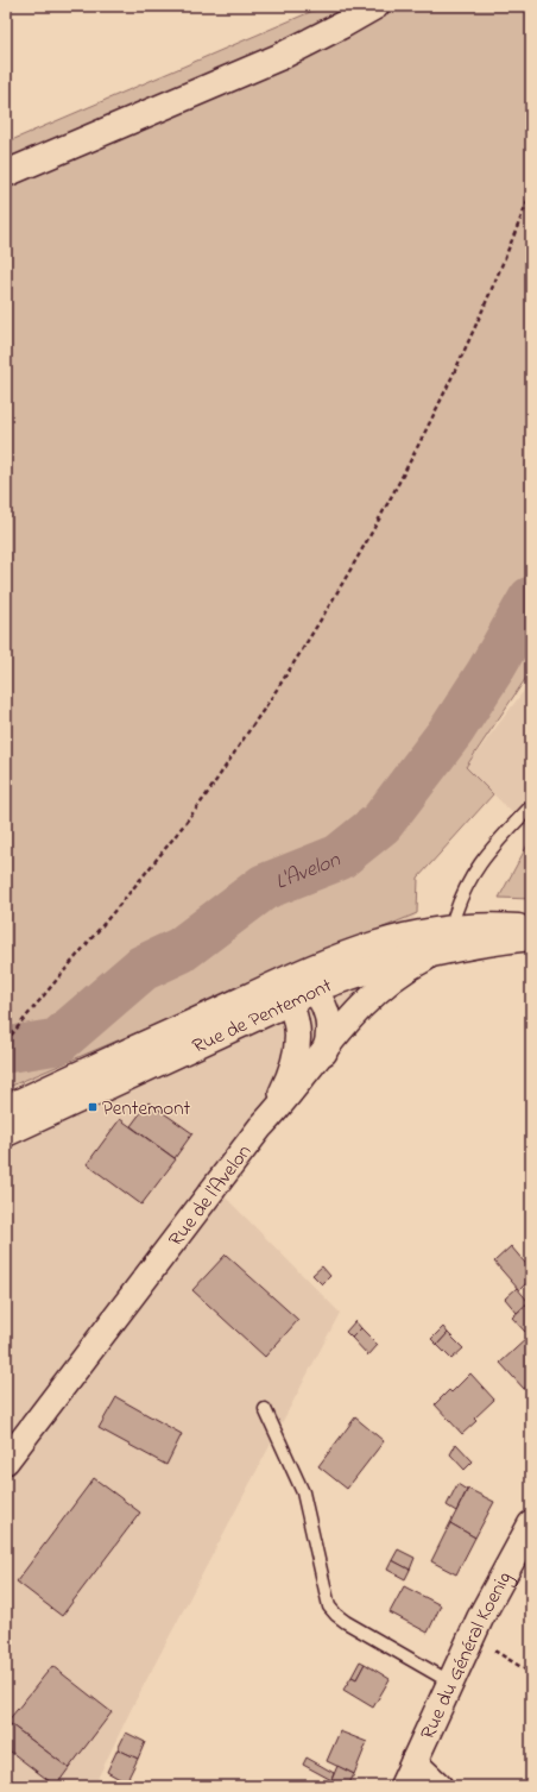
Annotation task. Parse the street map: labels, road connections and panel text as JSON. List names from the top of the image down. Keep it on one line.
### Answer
{"streets":{"street":["Rue de Pentemont","Rue de l'Avelon","Rue du Général Koenig"]},"crossings":[["Rue de Pentemont","Rue de l'Avelon"]],"water":["L'Avelon"],"places":{"transit":["Pentemont"]}}
